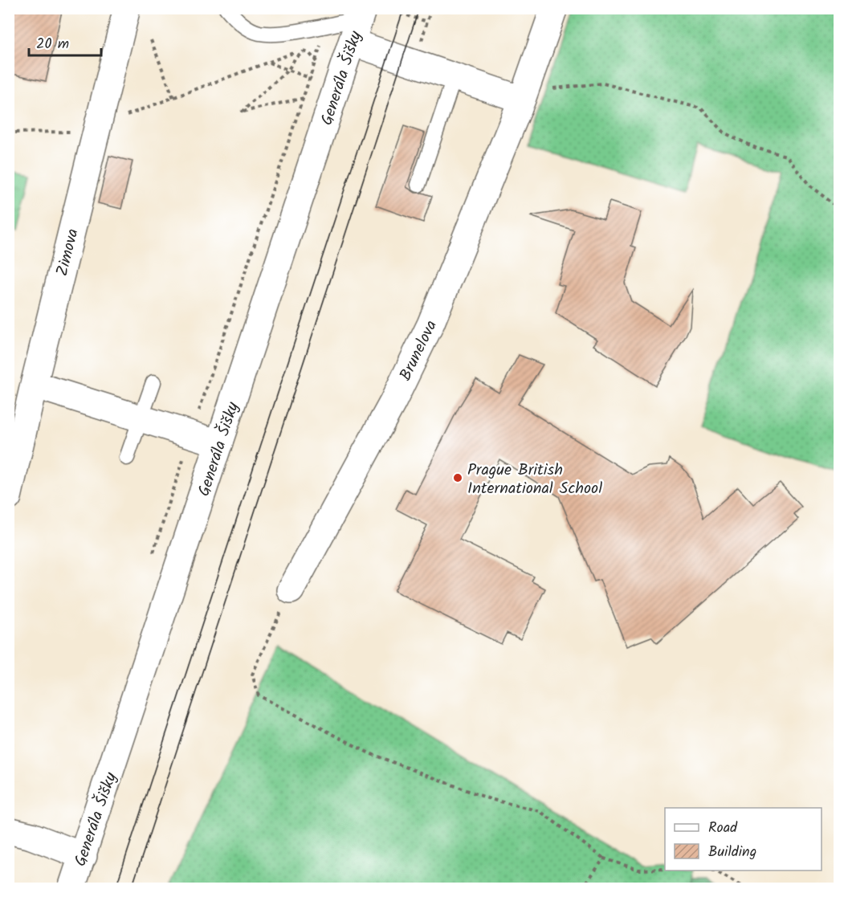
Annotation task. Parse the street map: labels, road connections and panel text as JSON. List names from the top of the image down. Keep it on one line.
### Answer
{"streets":{"street":["Generála Šišky","Zimova","Brunelova"]},"places":["Prague British International School"],"legend":["Road","Building"],"scale_bar":"20 m"}
